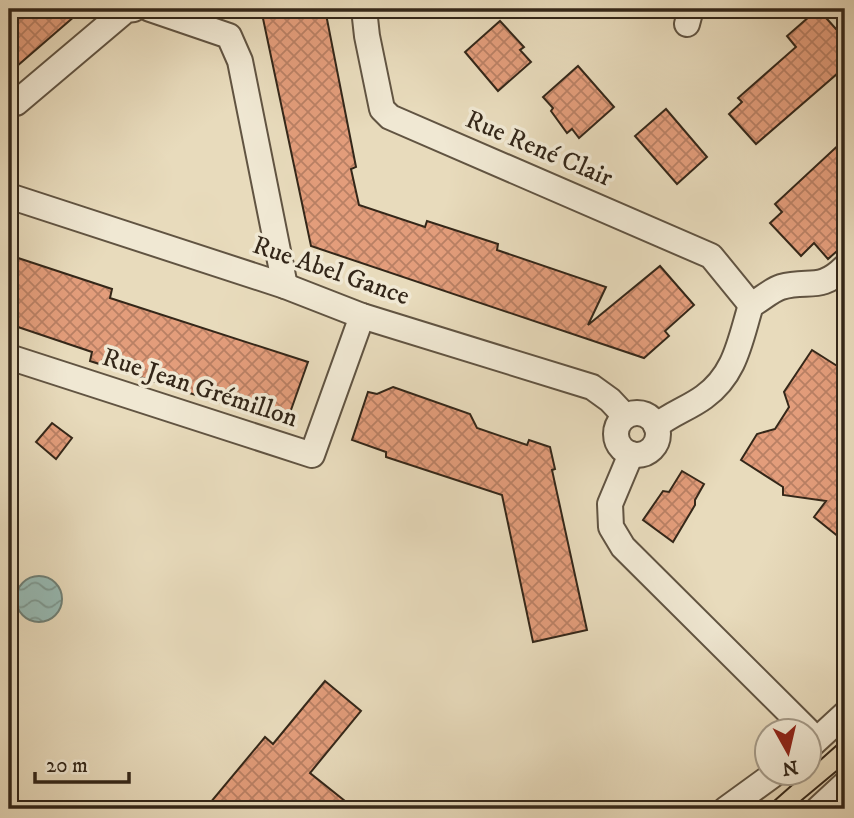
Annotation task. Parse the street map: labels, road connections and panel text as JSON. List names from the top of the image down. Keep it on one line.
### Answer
{"streets":{"street":["Rue René Clair","Rue Abel Gance","Rue Jean Grémillon"]},"crossings":[["Rue Abel Gance","Rue Jean Grémillon"]],"scale_bar":"20 m","north":"bottom"}
